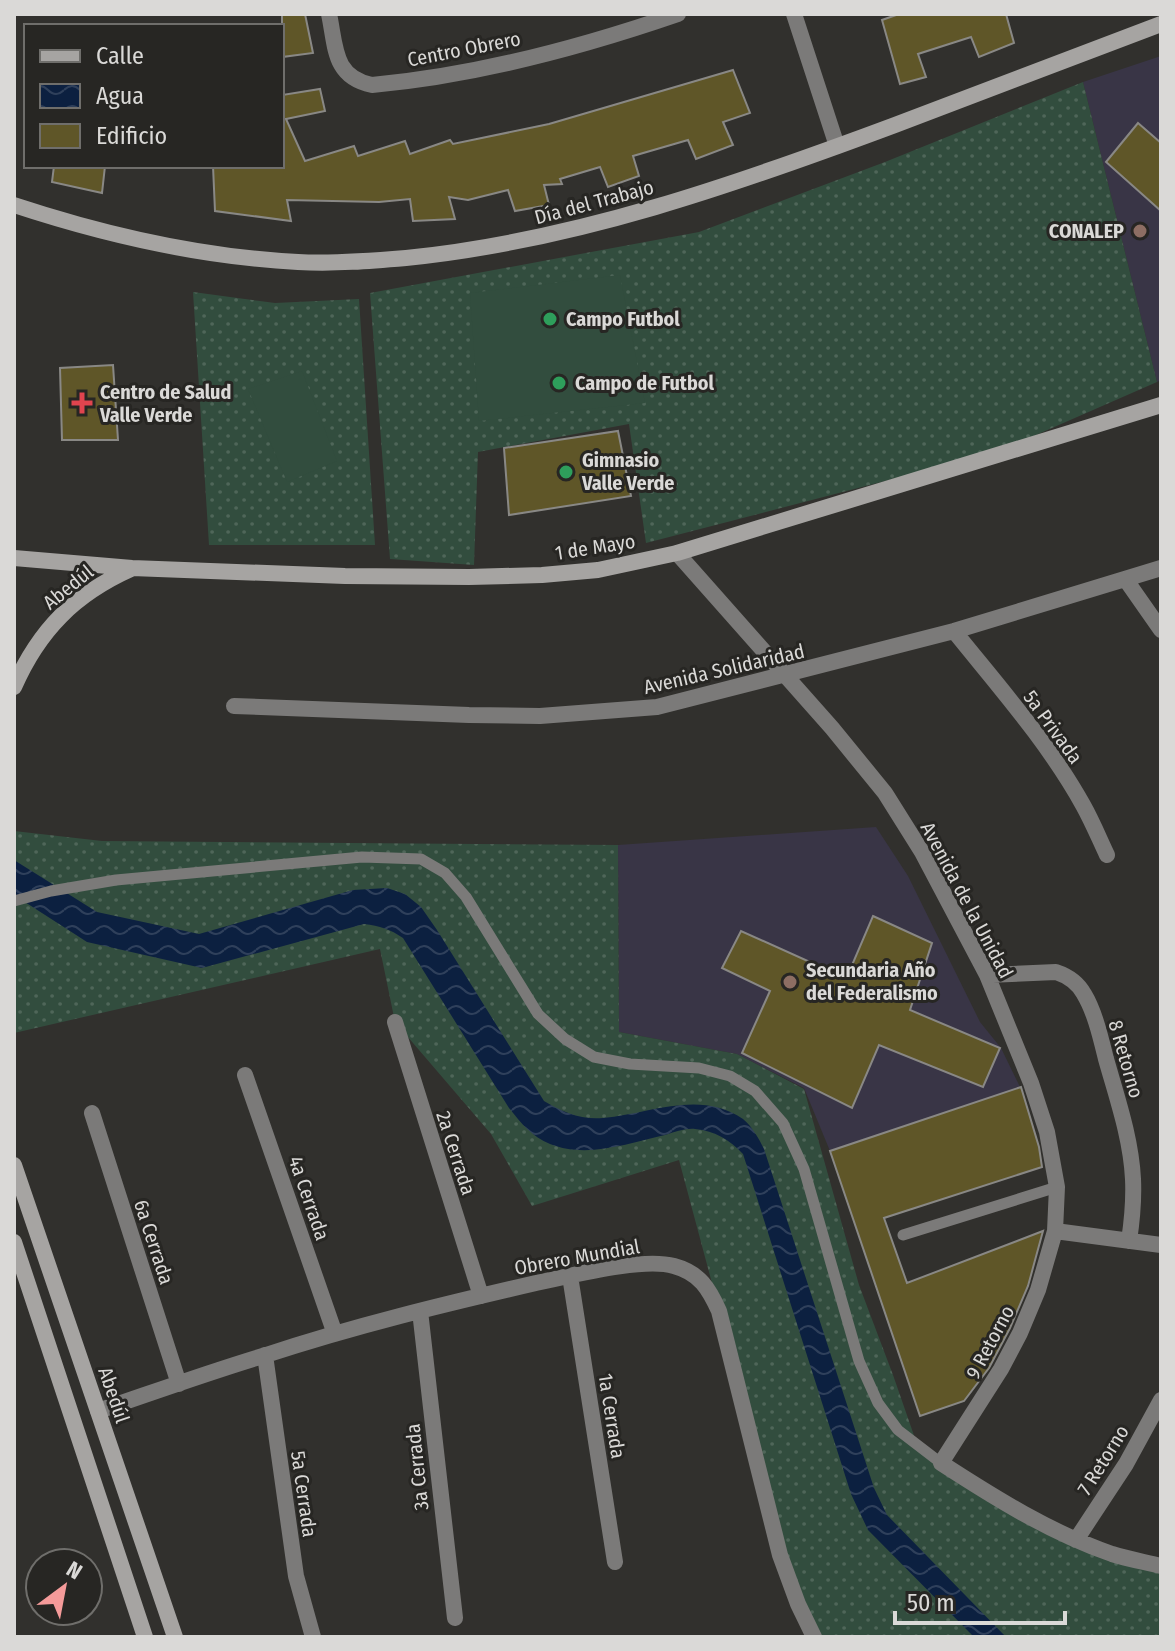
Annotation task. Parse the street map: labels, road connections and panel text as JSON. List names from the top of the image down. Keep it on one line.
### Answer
{"streets":{"street":["Centro Obrero","Día del Trabajo","1 de Mayo","Abedúl","Avenida Solidaridad","5a Privada","Avenida de la Unidad","8 Retorno","2a Cerrada","4a Cerrada","6a Cerrada","Obrero Mundial","9 Retorno","1a Cerrada","7 Retorno","3a Cerrada","5a Cerrada"]},"crossings":[["1 de Mayo","Abedúl"],["1 de Mayo","Avenida de la Unidad"],["Abedúl","Obrero Mundial"],["Avenida Solidaridad","5a Privada"],["Avenida Solidaridad","Avenida de la Unidad"],["Avenida de la Unidad","8 Retorno"],["Avenida de la Unidad","9 Retorno"],["2a Cerrada","Obrero Mundial"],["4a Cerrada","Obrero Mundial"],["6a Cerrada","Obrero Mundial"],["Obrero Mundial","1a Cerrada"],["Obrero Mundial","3a Cerrada"],["Obrero Mundial","5a Cerrada"]],"places":{"other":["CONALEP","Campo Futbol","Campo de Futbol","Gimnasio Valle Verde","Secundaria Año del Federalismo"],"health":["Centro de Salud Valle Verde"]},"legend":["Calle","Agua","Edificio"],"scale_bar":"50 m","north":"top right"}
